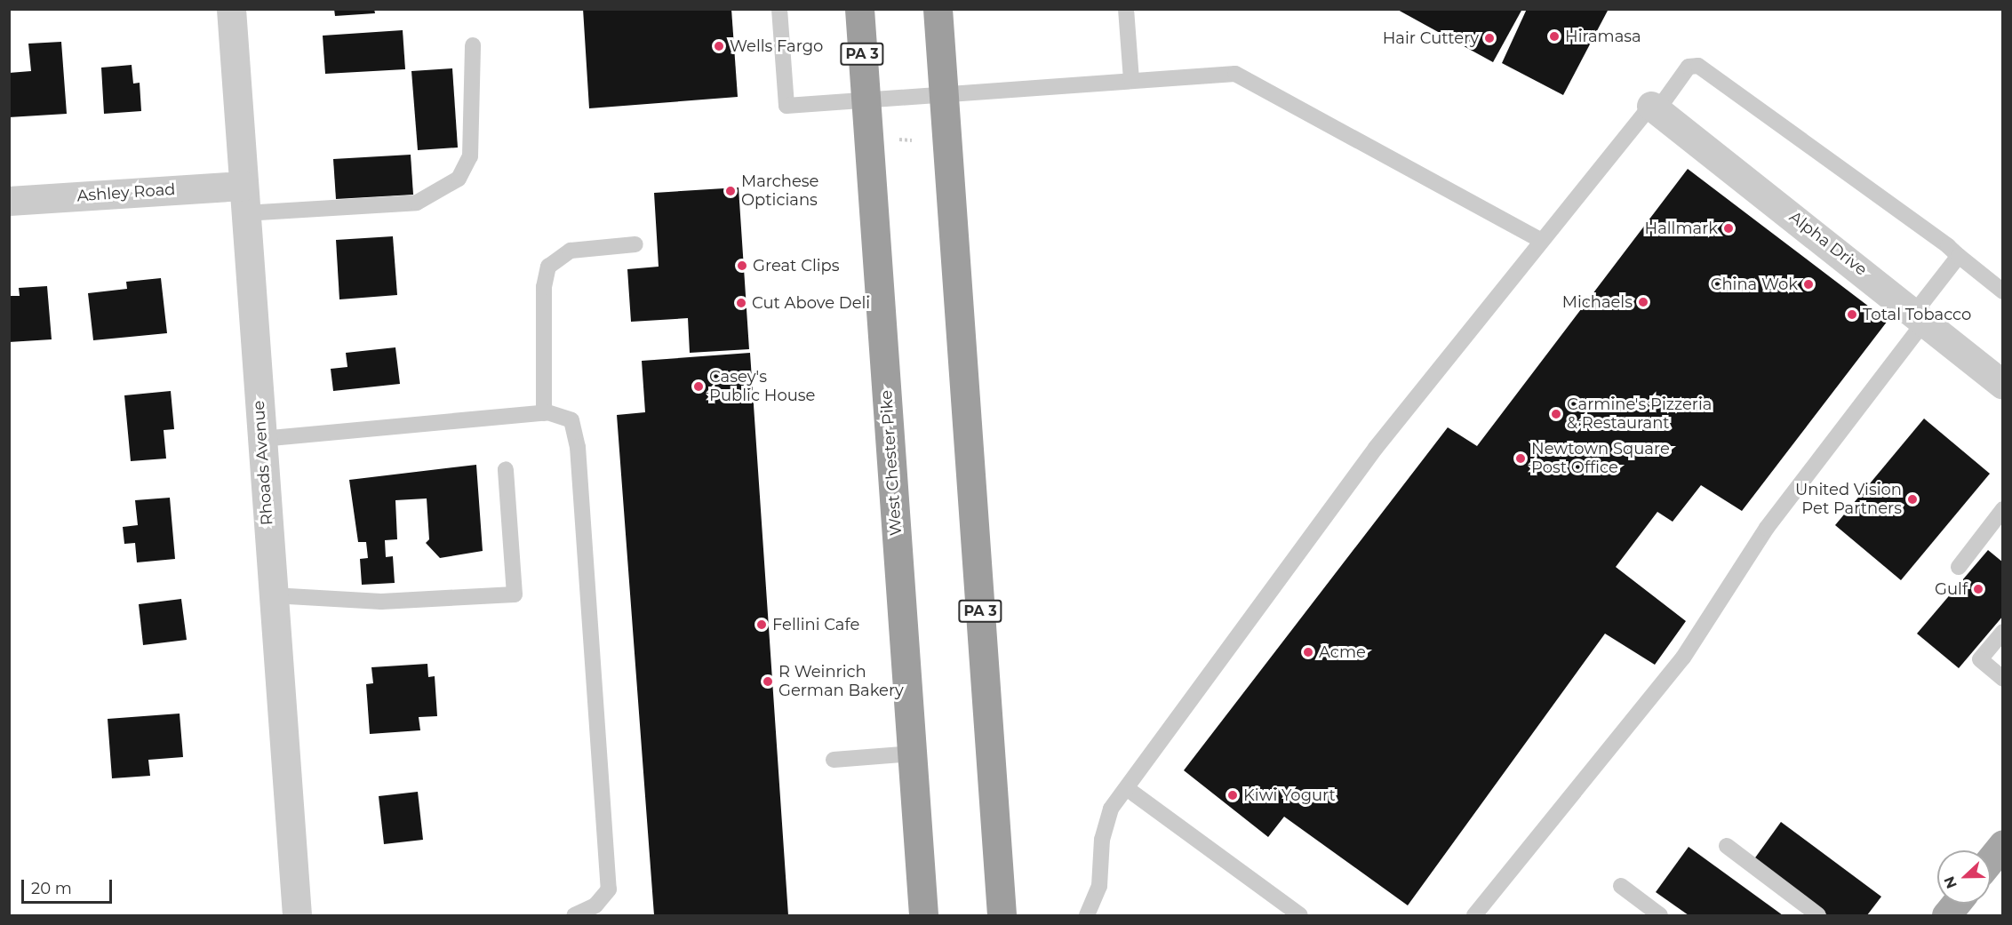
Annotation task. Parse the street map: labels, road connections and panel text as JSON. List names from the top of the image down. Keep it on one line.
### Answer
{"streets":{"highway":["PA 3","West Chester Pike"],"street":["Ashley Road","Alpha Drive","Rhoads Avenue"]},"crossings":[["Ashley Road","Rhoads Avenue"]],"places":["Hiramasa","Hair Cuttery","Wells Fargo","Marchese Opticians","Hallmark","Great Clips","China Wok","Michaels","Cut Above Deli","Total Tobacco","Casey's Public House","Carmine's Pizzeria & Restaurant","Newtown Square Post Office","United Vision Pet Partners","Gulf","Fellini Cafe","Acme","R Weinrich German Bakery","Kiwi Yogurt"],"scale_bar":"20 m","north":"left"}
